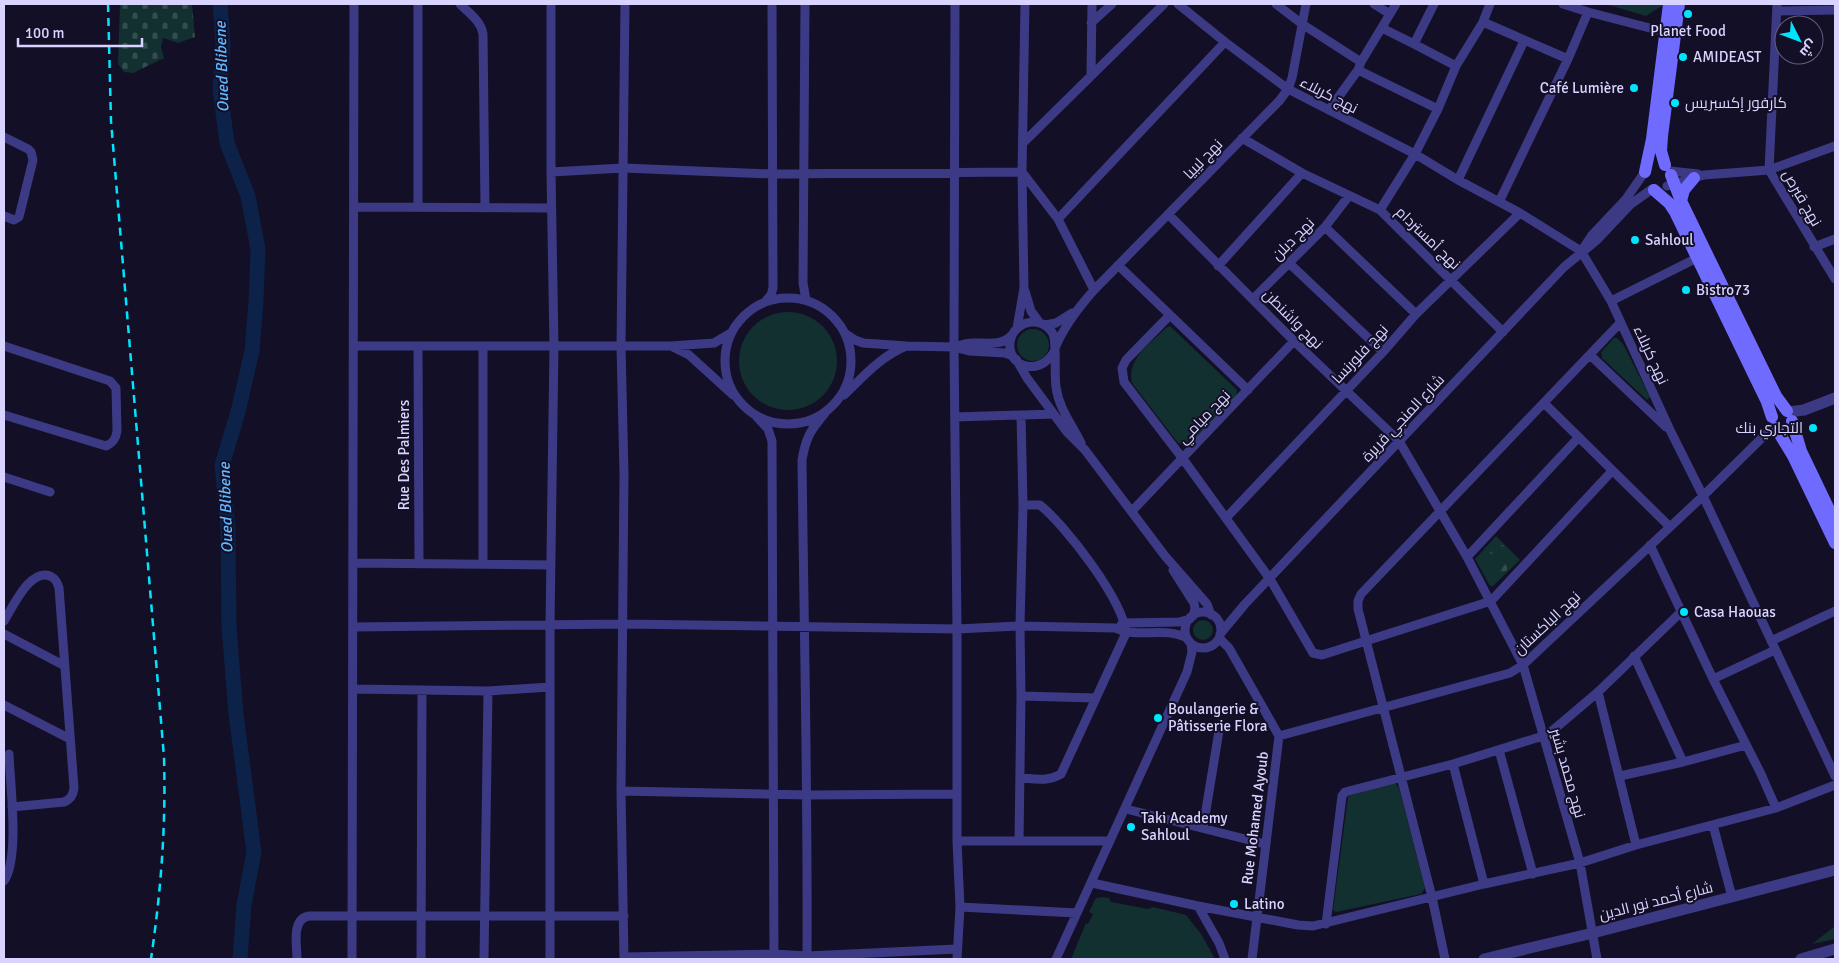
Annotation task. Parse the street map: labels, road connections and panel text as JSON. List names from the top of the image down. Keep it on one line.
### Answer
{"streets":{"street":["نهج كربلاء","نهج ليبيا","نهج قبرص","نهج أمستردام","نهج دبلن","نهج واشنطن","نهج فلورنسا","نهج ميامي","شارع المنجي قريرة","Rue Des Palmiers","نهج الباكستان","نهج محمد بشير","Rue Mohamed Ayoub","شارع أحمد نور الدين"]},"crossings":[["نهج كربلاء","نهج ليبيا"],["نهج كربلاء","نهج فلورنسا"],["نهج كربلاء","شارع المنجي قريرة"],["نهج كربلاء","نهج الباكستان"],["نهج ليبيا","نهج أمستردام"],["نهج ليبيا","نهج واشنطن"],["نهج أمستردام","نهج دبلن"],["نهج أمستردام","نهج فلورنسا"],["نهج أمستردام","شارع المنجي قريرة"],["نهج دبلن","نهج واشنطن"],["نهج واشنطن","نهج فلورنسا"],["نهج واشنطن","نهج ميامي"],["نهج واشنطن","شارع المنجي قريرة"],["نهج واشنطن","نهج محمد بشير"],["شارع المنجي قريرة","Rue Mohamed Ayoub"],["نهج الباكستان","نهج محمد بشير"],["نهج الباكستان","Rue Mohamed Ayoub"],["نهج محمد بشير","شارع أحمد نور الدين"]],"water":["Oued Blibene"],"places":["Planet Food","AMIDEAST","Café Lumière","كارفور إكسبريس","Sahloul","Bistro73","التجاري بنك","Casa Haouas","Boulangerie & Pâtisserie Flora","Taki Academy Sahloul","Latino"],"scale_bar":"100 m","north":"bottom right"}
